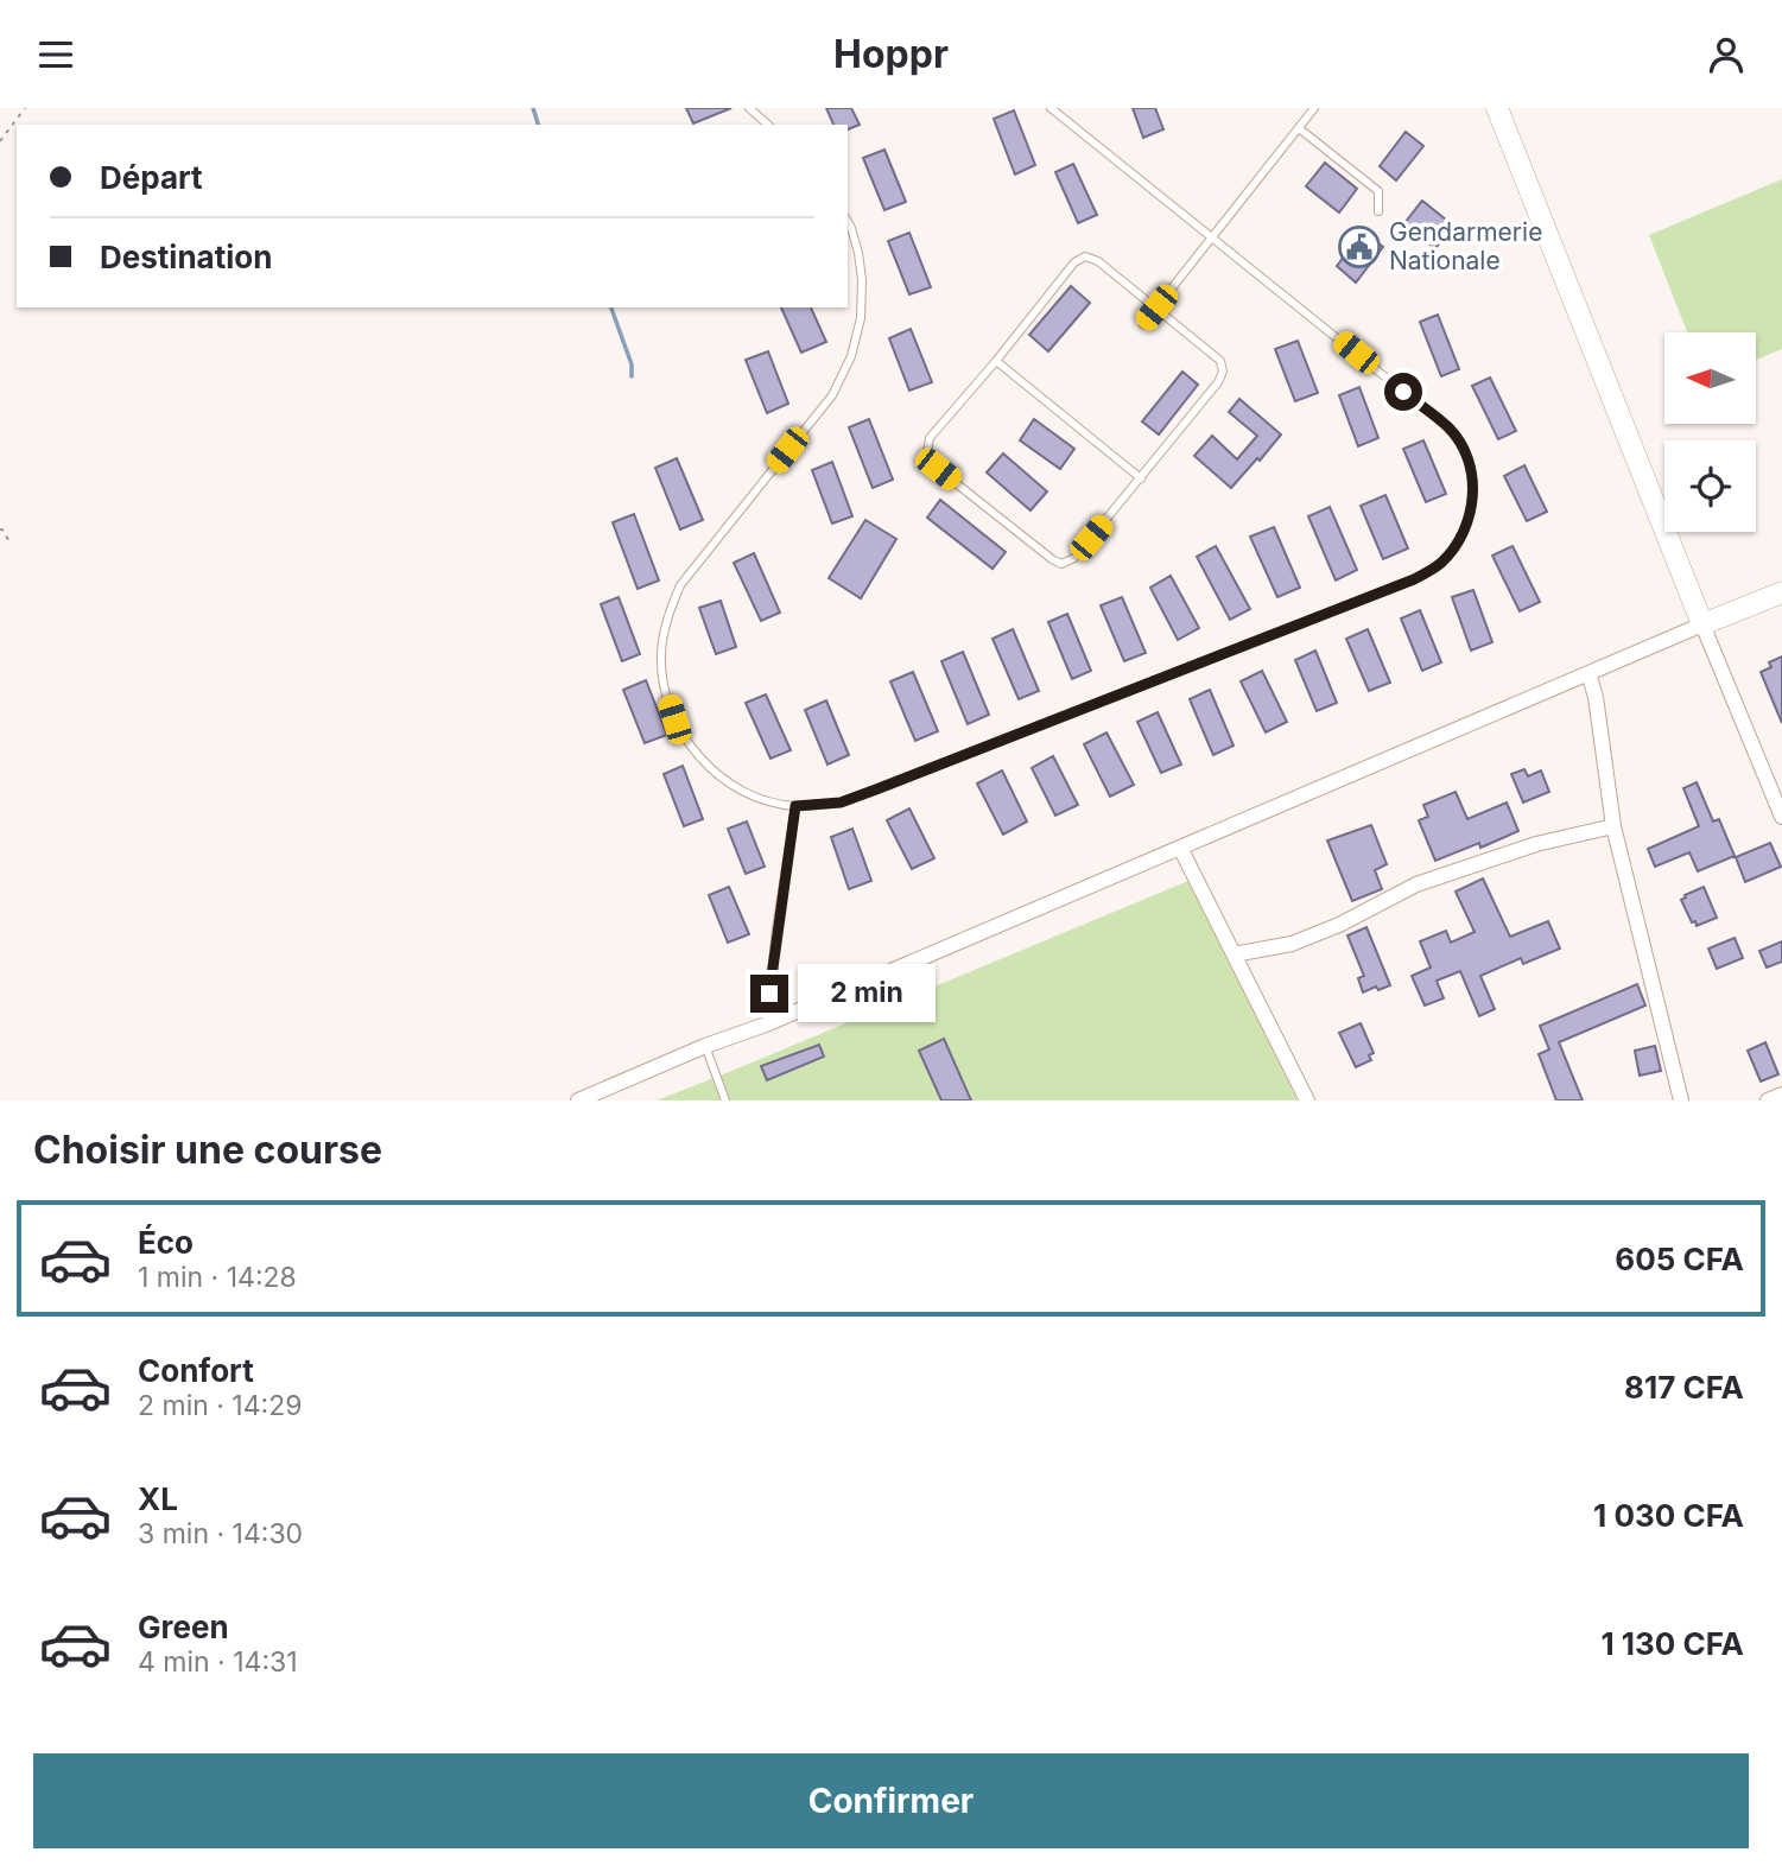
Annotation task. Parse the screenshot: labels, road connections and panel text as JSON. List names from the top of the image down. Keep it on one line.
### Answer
{"places":{"public building":["Gendarmerie Nationale"]},"north":"left","page":{"header":"Hoppr","banner":["Départ","Destination"],"bubble":"2 min","heading":"Choisir une course","list":[{"name":"Éco","note":"1 min · 14:28","value":"605 CFA"},{"name":"Confort","note":"2 min · 14:29","value":"817 CFA"},{"name":"XL","note":"3 min · 14:30","value":"1 030 CFA"},{"name":"Green","note":"4 min · 14:31","value":"1 130 CFA"}],"buttons":"Confirmer"}}
